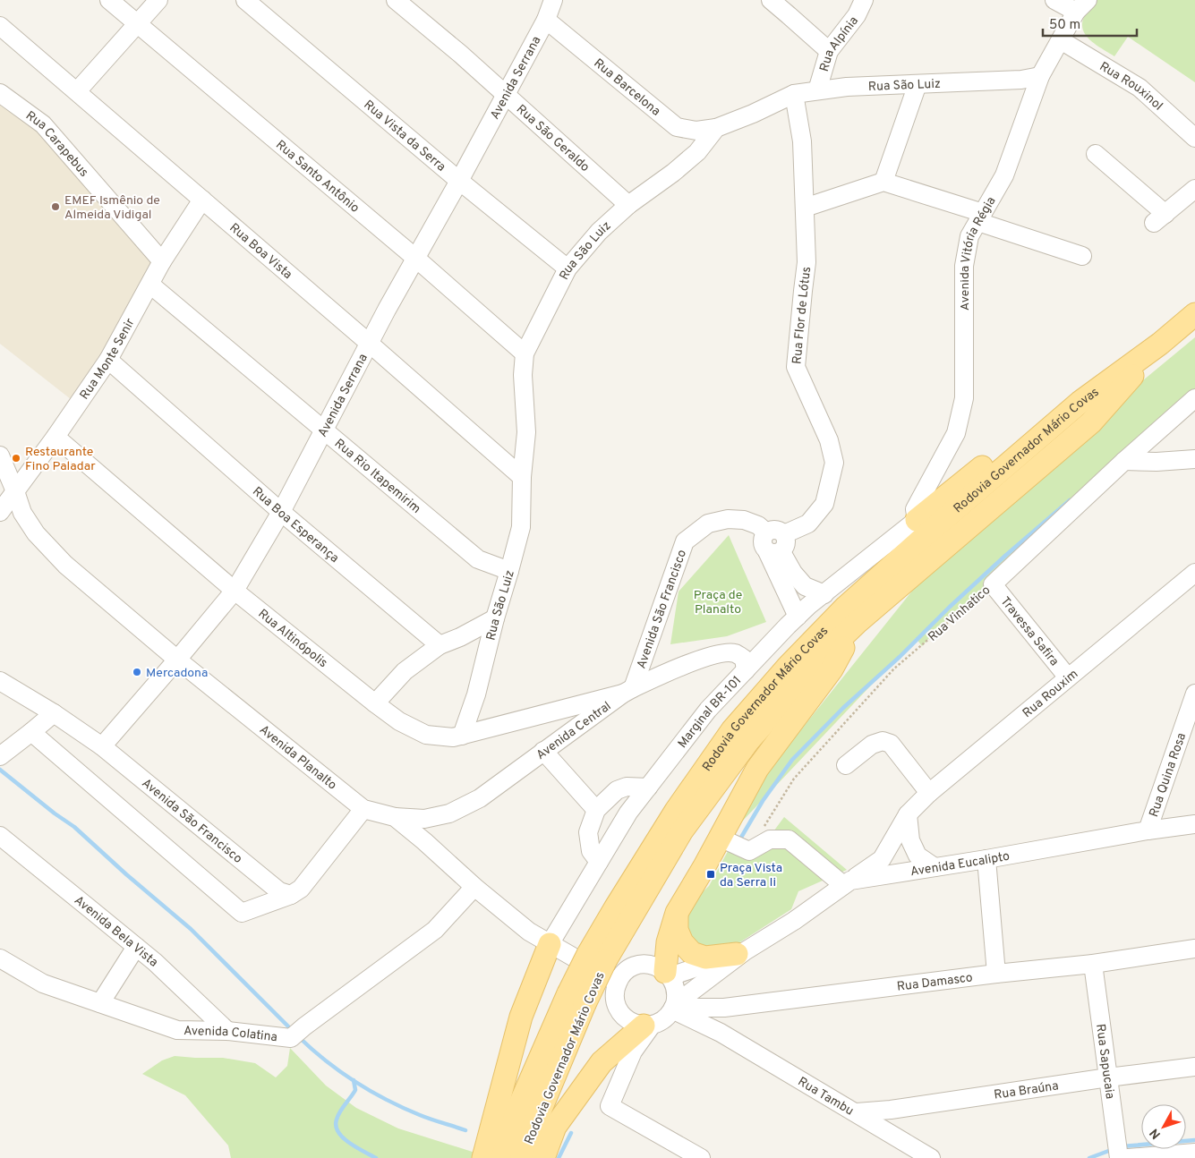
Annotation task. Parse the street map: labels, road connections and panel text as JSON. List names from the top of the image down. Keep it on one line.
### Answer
{"streets":{"main road":["Rodovia Governador Mário Covas"],"street":["Rua Alpínia","Avenida Serrana","Rua São Luiz","Rua Barcelona","Rua Rouxinol","Rua Vista da Serra","Rua São Geraldo","Rua Carapebus","Rua Santo Antônio","Rua Boa Vista","Avenida Vitória Régia","Rua Flor de Lótus","Rua Monte Senir","Rua Rio Itapemirim","Rua Boa Esperança","Avenida São Francisco","Rua Vinhatico","Travessa Safira","Rua Altinópolis","Rua Rouxim","Marginal BR-101","Avenida Central","Avenida Planalto","Rua Quina Rosa","Avenida Eucalipto","Avenida Bela Vista","Rua Damasco","Avenida Colatina","Rua Sapucaia","Rua Braúna","Rua Tambu"]},"crossings":[["Rua Alpínia","Rua São Luiz"],["Avenida Serrana","Rua Barcelona"],["Avenida Serrana","Rua Vista da Serra"],["Avenida Serrana","Rua São Geraldo"],["Avenida Serrana","Rua Santo Antônio"],["Avenida Serrana","Rua Boa Vista"],["Avenida Serrana","Rua Rio Itapemirim"],["Avenida Serrana","Rua Boa Esperança"],["Avenida Serrana","Avenida São Francisco"],["Avenida Serrana","Rua Altinópolis"],["Avenida Serrana","Avenida Planalto"],["Rua São Luiz","Rua Barcelona"],["Rua São Luiz","Rua Vista da Serra"],["Rua São Luiz","Rua São Geraldo"],["Rua São Luiz","Rua Santo Antônio"],["Rua São Luiz","Rua Boa Vista"],["Rua São Luiz","Avenida Vitória Régia"],["Rua São Luiz","Rua Flor de Lótus"],["Rua São Luiz","Rua Rio Itapemirim"],["Rua São Luiz","Rua Altinópolis"],["Rua Rouxinol","Avenida Vitória Régia"],["Rua Carapebus","Rua Monte Senir"],["Rua Boa Vista","Rua Monte Senir"],["Avenida Vitória Régia","Marginal BR-101"],["Rua Flor de Lótus","Avenida São Francisco"],["Rua Monte Senir","Rua Rio Itapemirim"],["Rua Monte Senir","Rua Boa Esperança"],["Rua Monte Senir","Rua Altinópolis"],["Rua Monte Senir","Avenida Planalto"],["Avenida São Francisco","Rua Altinópolis"],["Avenida São Francisco","Avenida Central"],["Rua Vinhatico","Travessa Safira"],["Travessa Safira","Rua Rouxim"],["Rua Altinópolis","Avenida Central"],["Rua Rouxim","Avenida Eucalipto"],["Marginal BR-101","Avenida Central"],["Marginal BR-101","Avenida Planalto"],["Avenida Central","Avenida Planalto"],["Avenida Planalto","Avenida Eucalipto"],["Avenida Planalto","Rua Damasco"],["Avenida Planalto","Avenida Colatina"],["Avenida Planalto","Rua Tambu"],["Rua Quina Rosa","Avenida Eucalipto"],["Avenida Eucalipto","Rua Damasco"],["Avenida Eucalipto","Rua Tambu"],["Avenida Bela Vista","Avenida Colatina"],["Rua Damasco","Rua Sapucaia"],["Rua Damasco","Rua Tambu"],["Rua Sapucaia","Rua Braúna"],["Rua Braúna","Rua Tambu"]],"parks":["Praça de Planalto"],"places":{"other":["EMEF Ismênio de Almeida Vidigal","Restaurante Fino Paladar","Mercadona"],"transit":["Praça Vista da Serra Ii"]},"scale_bar":"50 m","north":"bottom left"}
